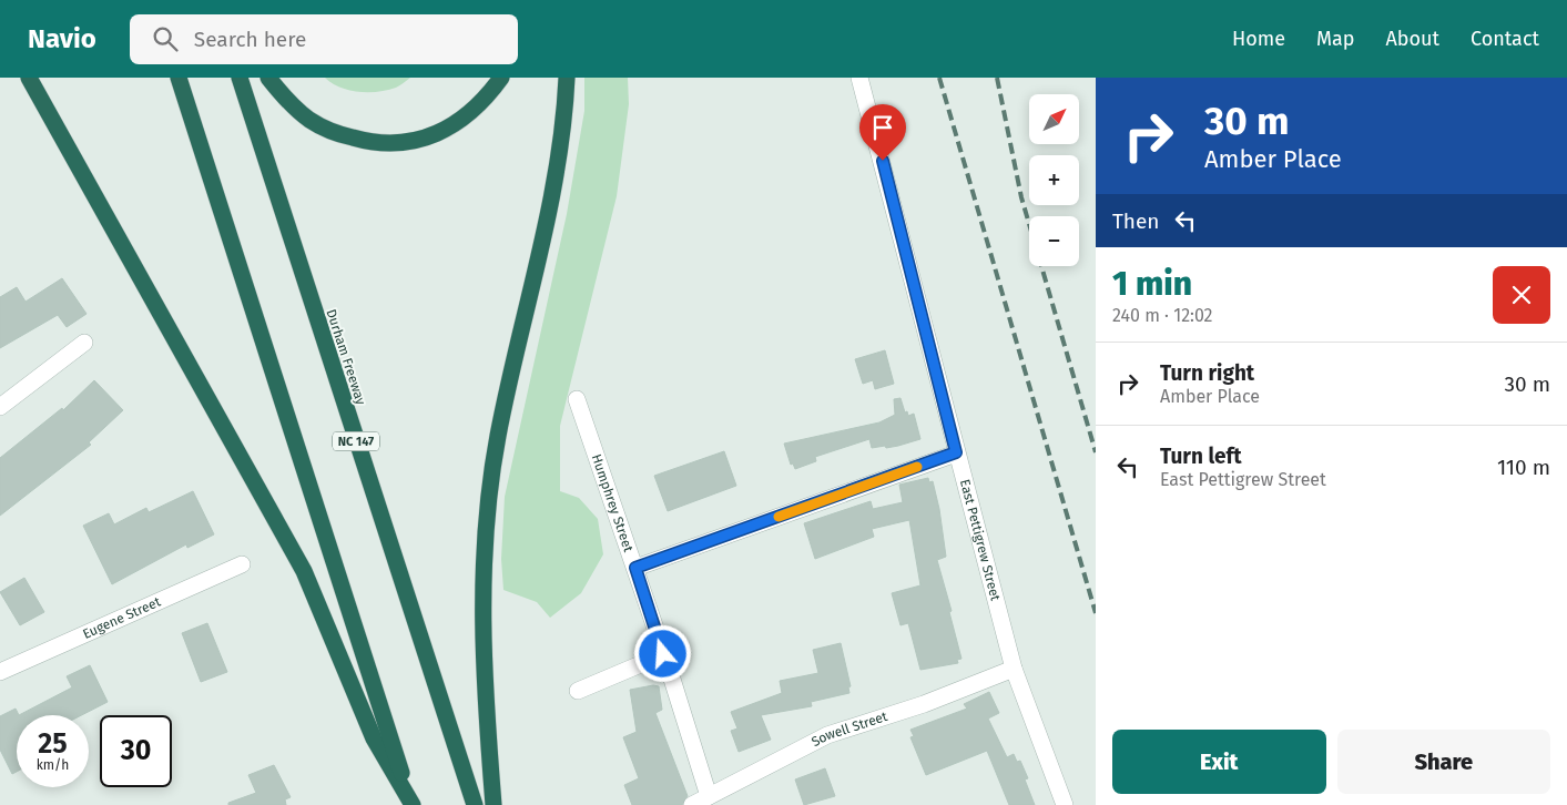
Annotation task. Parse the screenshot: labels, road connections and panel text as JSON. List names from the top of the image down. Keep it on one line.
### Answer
{"streets":{"highway":["Durham Freeway","NC 147"],"street":["Humphrey Street","East Pettigrew Street","Eugene Street","Sowell Street"]},"crossings":[["Humphrey Street","Sowell Street"],["East Pettigrew Street","Sowell Street"]],"north":"top right","page":{"header":"Navio","search":"Search here","nav":["Home","Map","About","Contact"],"turn":["30 m","Amber Place"],"map_buttons":["+","−"],"then":"Then","heading":["1 min","240 m · 12:02"],"list":[{"name":"Turn right","note":"Amber Place","value":"30 m"},{"name":"Turn left","note":"East Pettigrew Street","value":"110 m"}],"speed":"25 km/h","limit":"30","buttons":["Exit","Share"]}}
